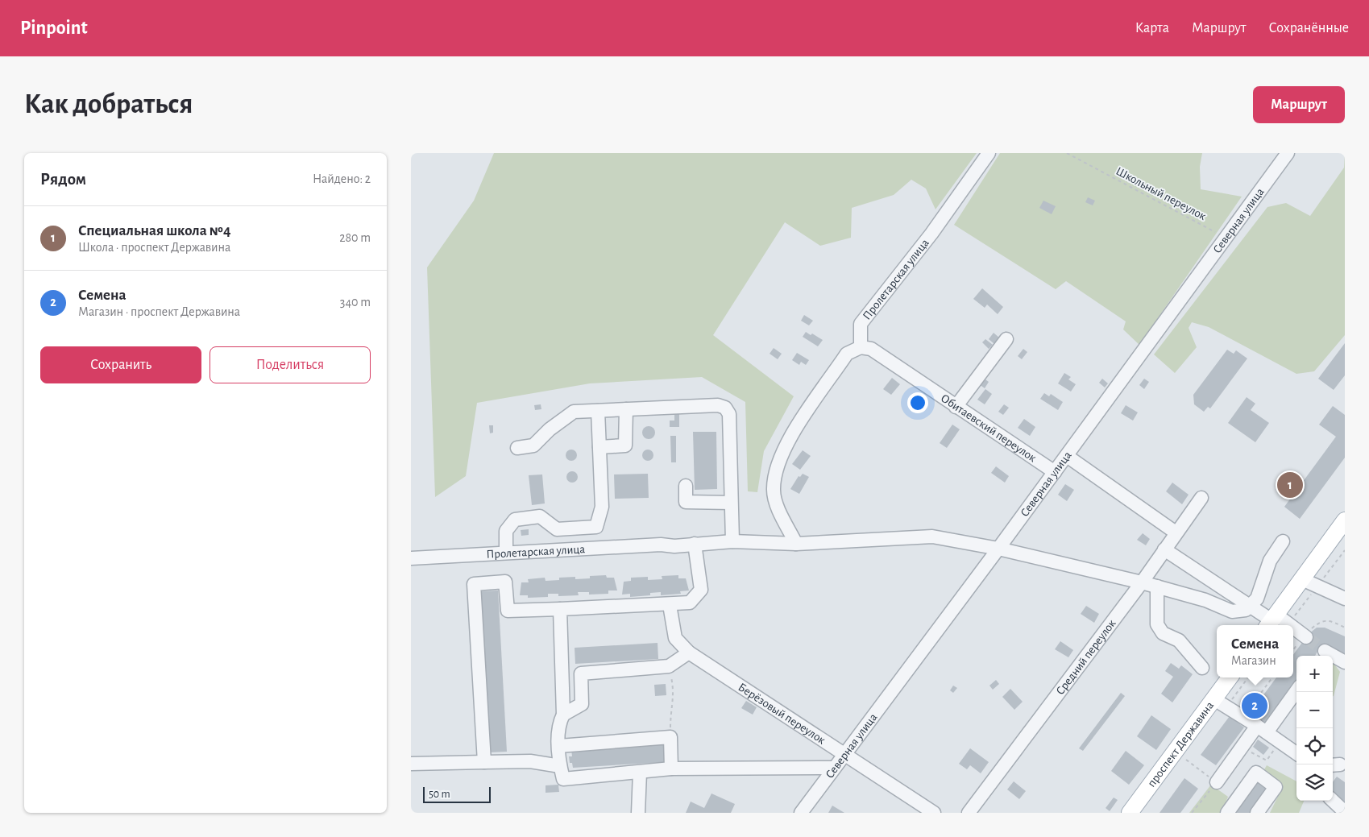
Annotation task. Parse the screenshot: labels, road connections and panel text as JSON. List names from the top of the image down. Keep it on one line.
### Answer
{"streets":{"main road":["проспект Державина"],"street":["Северная улица","Пролетарская улица","Обитаевский переулок","Средний переулок","Берёзовый переулок"],"path":["Школьный переулок"]},"crossings":[["Школьный переулок","Северная улица"],["Северная улица","Пролетарская улица"],["Северная улица","Обитаевский переулок"],["Северная улица","Берёзовый переулок"],["Пролетарская улица","Обитаевский переулок"],["Пролетарская улица","Средний переулок"]],"scale_bar":"50 m","page":{"header":"Pinpoint","nav":["Карта","Маршрут","Сохранённые"],"buttons":["Маршрут",["Сохранить","Поделиться"]],"title":"Как добраться","heading":["Рядом","Найдено: 2"],"list":[{"mark":"1","name":"Специальная школа №4","note":"Школа · проспект Державина","value":"280 m"},{"mark":"2","name":"Семена","note":"Магазин · проспект Державина","value":"340 m"}],"pins":["1","2"],"popup":["Семена","Магазин"],"map_buttons":["+","−"],"scale":"50 m"}}
